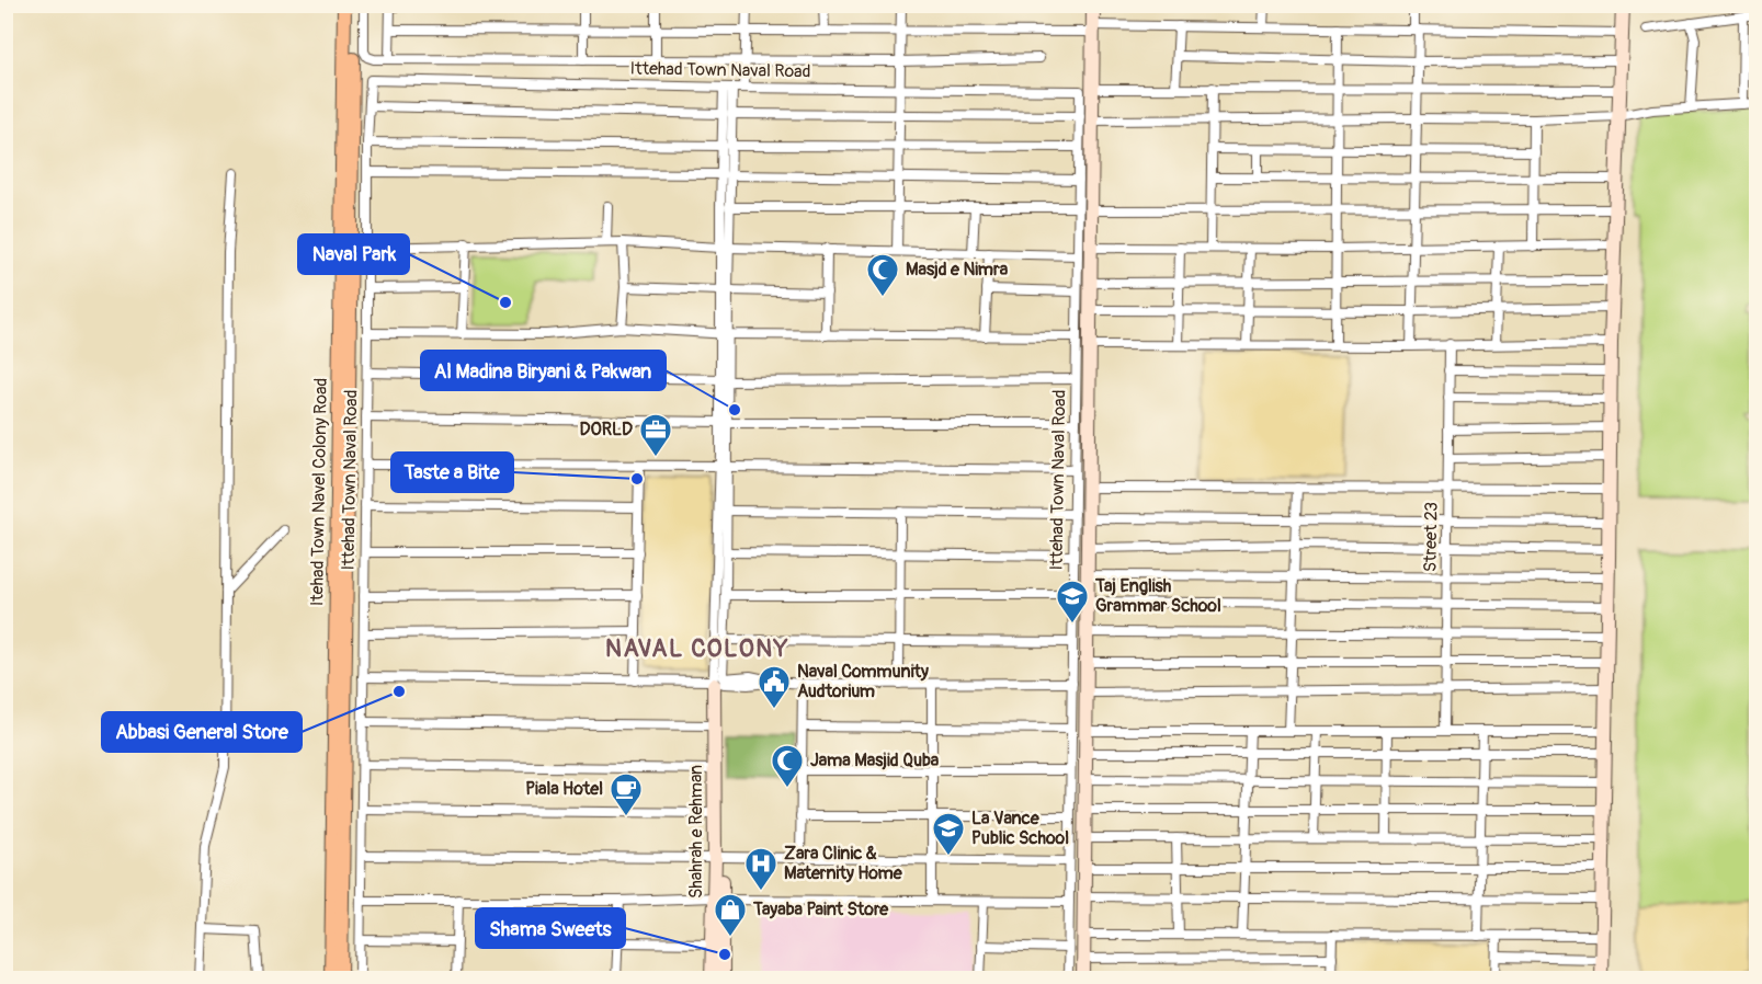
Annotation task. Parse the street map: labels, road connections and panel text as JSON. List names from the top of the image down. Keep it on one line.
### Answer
{"streets":{"main road":["Itehad Town Navel Colony Road"],"street":["Ittehad Town Naval Road","Street 23","Shahrah e Rehman"]},"districts":["NAVAL COLONY"],"places":{"mosque":["Masjd e Nimra","Jama Masjid Quba"],"other":["Naval Park","Al Madina Biryani & Pakwan","Taste a Bite","Abbasi General Store","Shama Sweets"],"office":["DORLD"],"school or university":["Taj English Grammar School","La Vance Public School"],"public building":["Naval Community Audtorium"],"cafe":["Piala Hotel"],"hospital":["Zara Clinic & Maternity Home"],"shop":["Tayaba Paint Store"]}}
